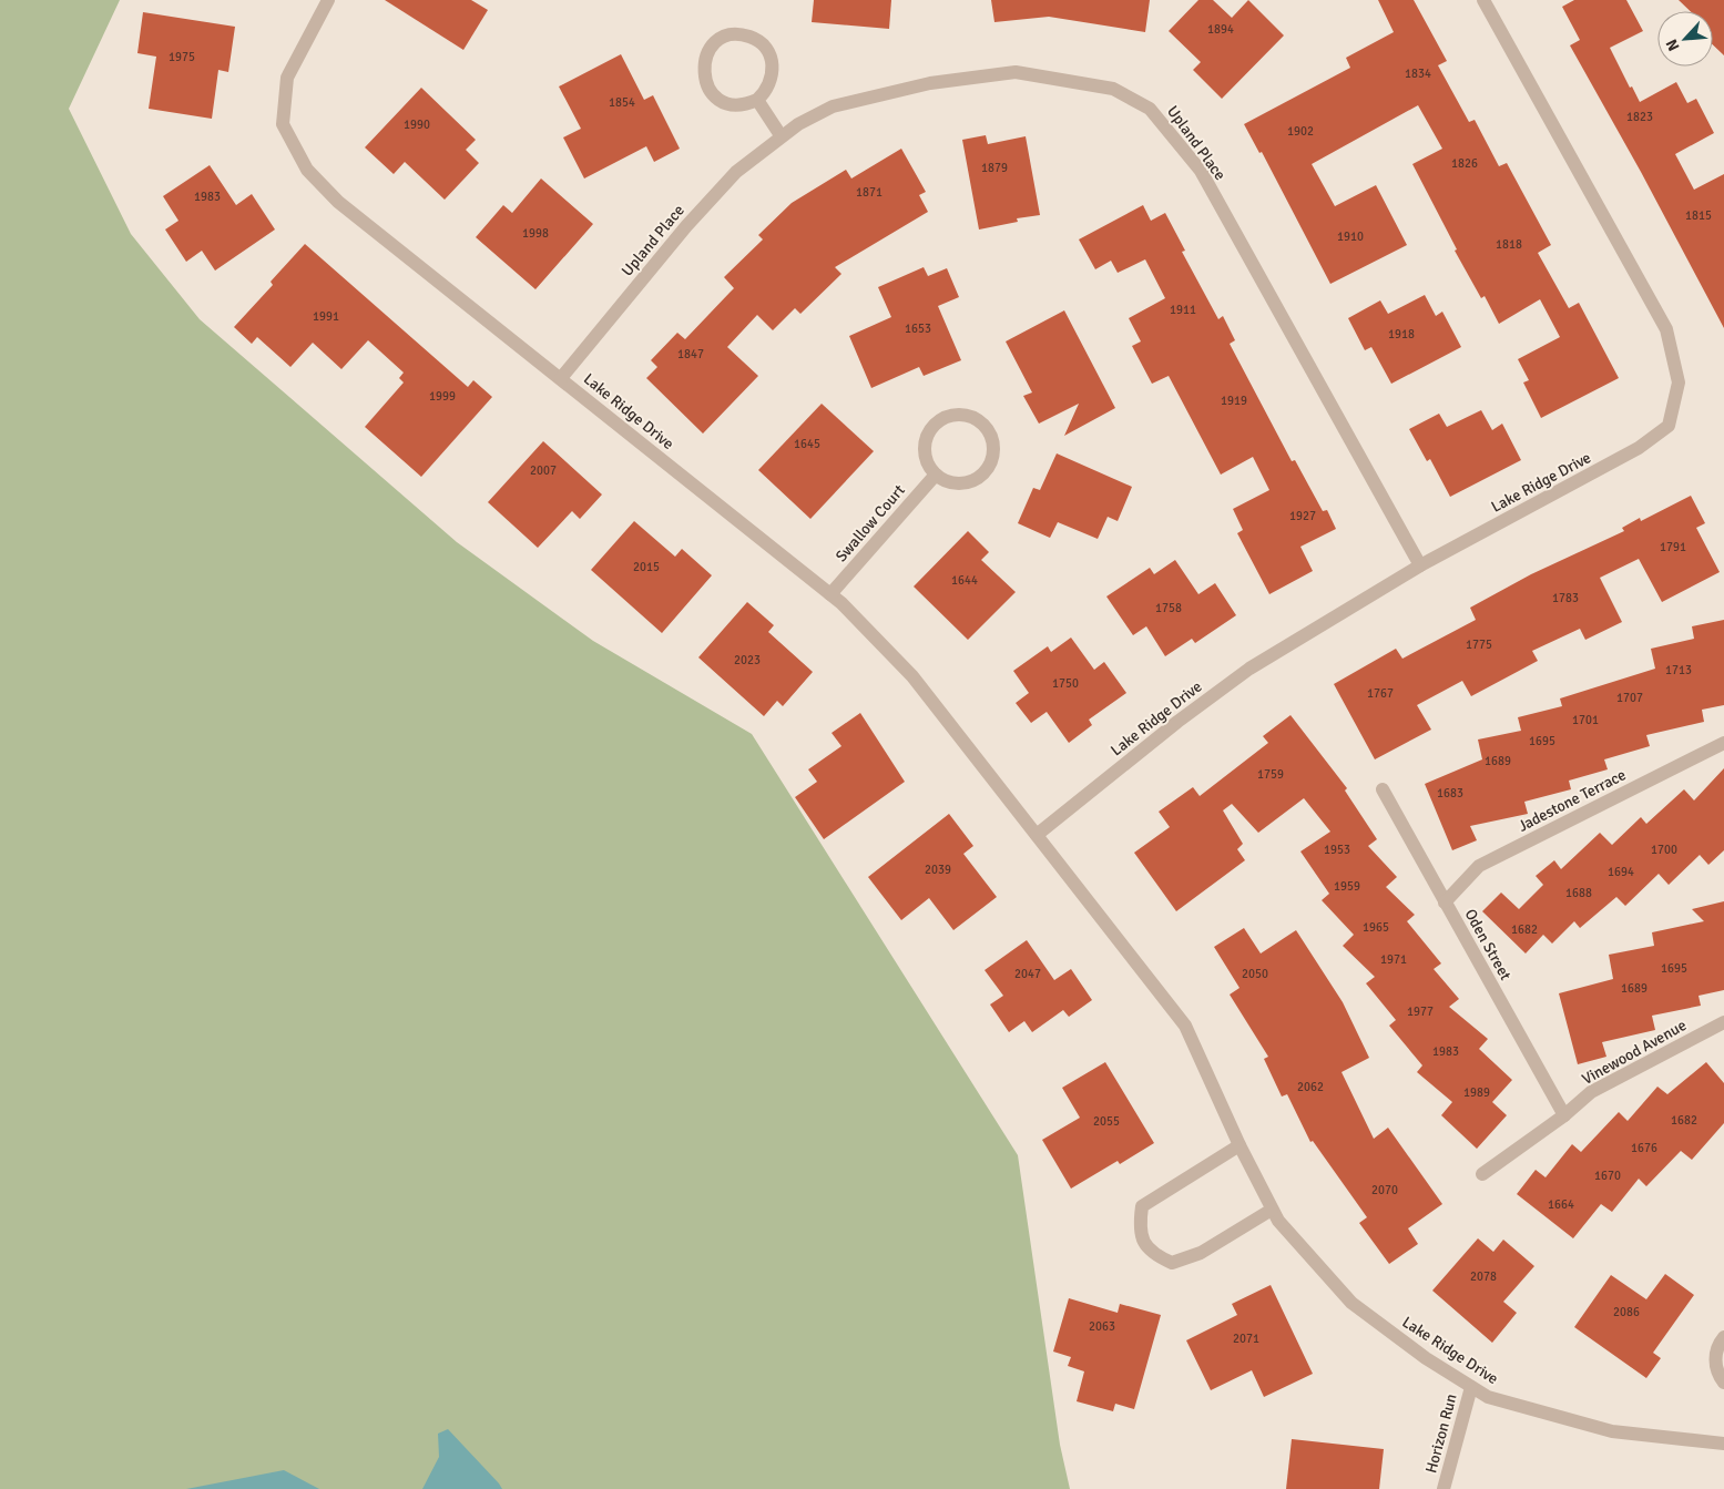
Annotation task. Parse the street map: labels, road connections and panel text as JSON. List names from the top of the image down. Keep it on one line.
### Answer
{"streets":{"street":["Upland Place","Lake Ridge Drive","Swallow Court","Jadestone Terrace","Oden Street","Vinewood Avenue","Horizon Run"]},"crossings":[["Upland Place","Lake Ridge Drive"],["Lake Ridge Drive","Swallow Court"],["Lake Ridge Drive","Horizon Run"],["Jadestone Terrace","Oden Street"],["Oden Street","Vinewood Avenue"]],"house_numbers":["1894","1975","1834","1854","1823","1990","1902","1826","1879","1871","1983","1815","1998","1910","1818","1911","1991","1653","1918","1847","1999","1919","1645","2007","1927","1791","2015","1644","1783","1758","1775","2023","1713","1750","1767","1707","1701","1695","1689","1759","1683","1953","1700","2039","1694","1959","1688","1965","1682","1971","1695","2047","2050","1689","1977","1983","2062","1989","1682","2055","1676","1670","2070","1664","2078","2086","2063","2071"],"north":"bottom left"}
